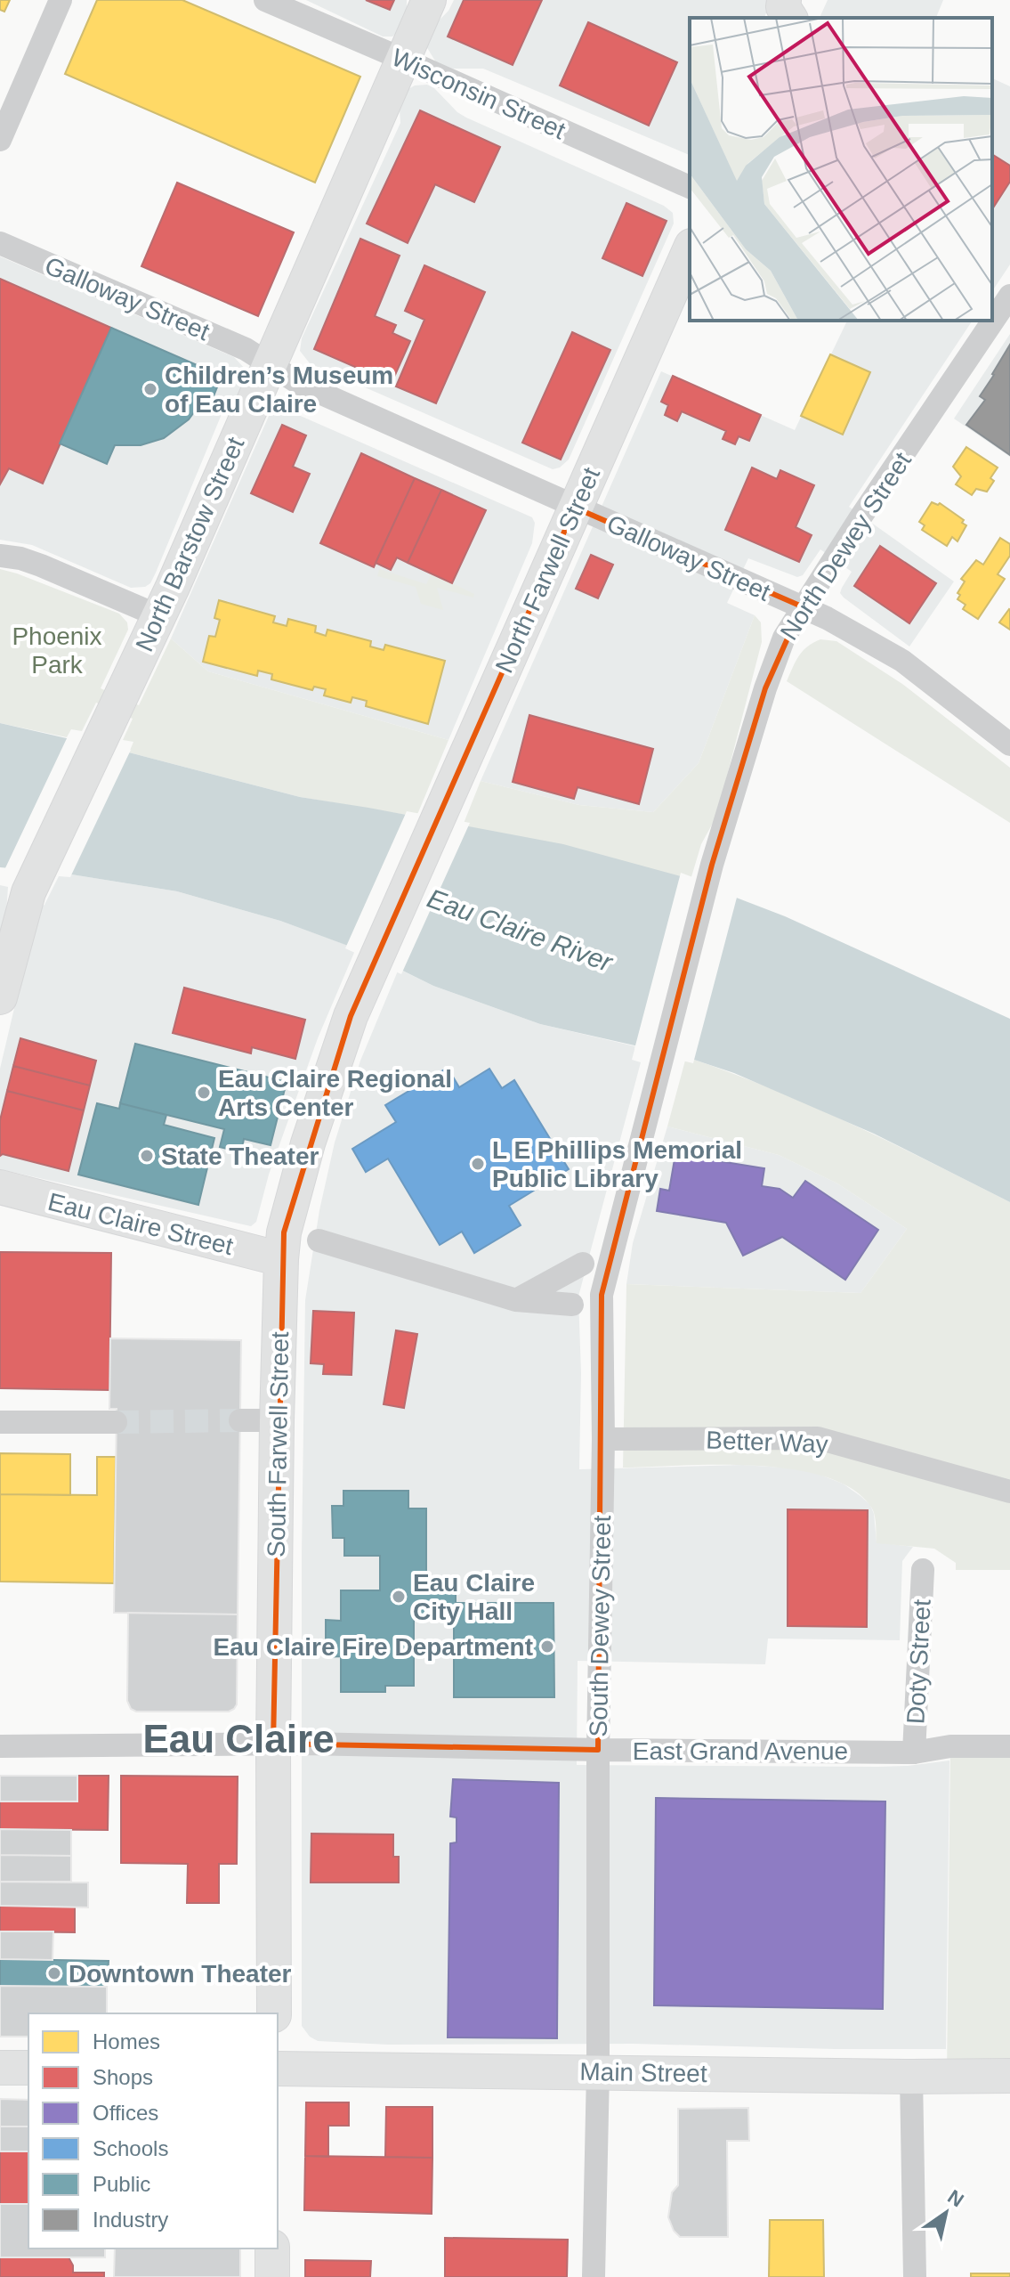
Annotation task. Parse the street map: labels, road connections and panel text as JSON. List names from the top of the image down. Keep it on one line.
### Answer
{"streets":{"street":["Wisconsin Street","Galloway Street","North Barstow Street","North Dewey Street","North Farwell Street","Eau Claire Street","Better Way","South Farwell Street","South Dewey Street","Doty Street","East Grand Avenue","Main Street"]},"crossings":[["Wisconsin Street","North Barstow Street"],["Galloway Street","North Barstow Street"],["Galloway Street","North Dewey Street"],["Galloway Street","North Farwell Street"],["North Dewey Street","South Dewey Street"],["North Farwell Street","South Farwell Street"],["Eau Claire Street","South Farwell Street"],["Better Way","South Dewey Street"],["South Farwell Street","East Grand Avenue"],["South Dewey Street","East Grand Avenue"],["South Dewey Street","Main Street"],["Doty Street","East Grand Avenue"]],"districts":["Eau Claire"],"water":["Eau Claire River"],"parks":["Phoenix Park"],"places":["Children’s Museum of Eau Claire","Eau Claire Regional Arts Center","State Theater","L E Phillips Memorial Public Library","Eau Claire City Hall","Eau Claire Fire Department","Downtown Theater"],"legend":["Homes","Shops","Offices","Schools","Public","Industry"],"north":"top right"}
